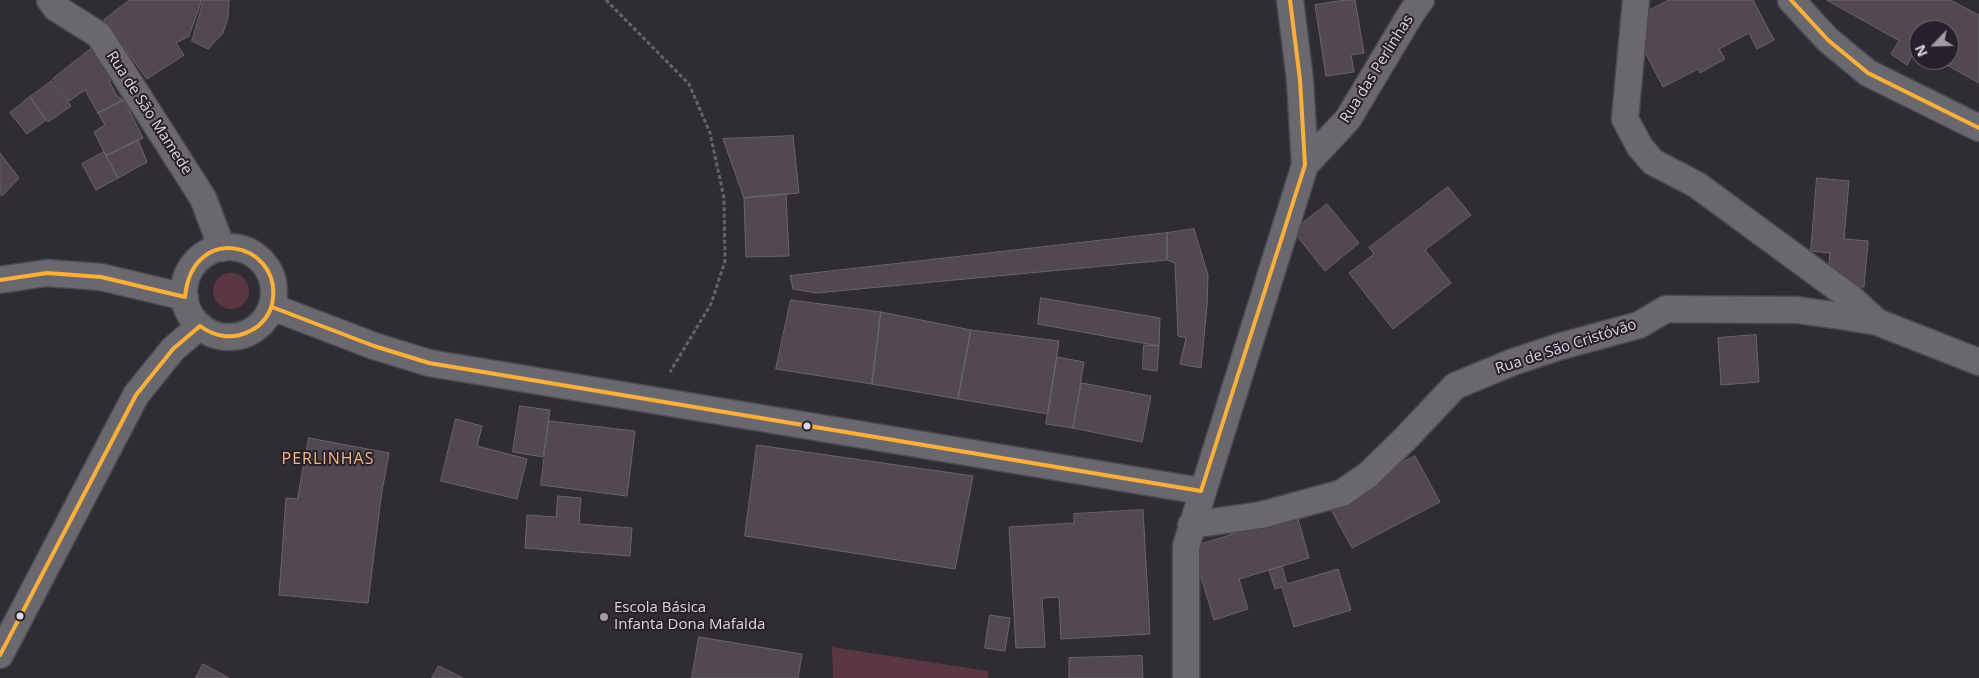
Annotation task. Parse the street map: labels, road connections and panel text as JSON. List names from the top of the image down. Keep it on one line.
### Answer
{"streets":{"street":["Rua das Perlinhas","Rua de São Mamede","Rua de São Cristóvão"]},"crossings":[["Rua das Perlinhas","Rua de São Cristóvão"]],"districts":["PERLINHAS"],"places":["Escola Básica Infanta Dona Mafalda"],"north":"bottom left"}
